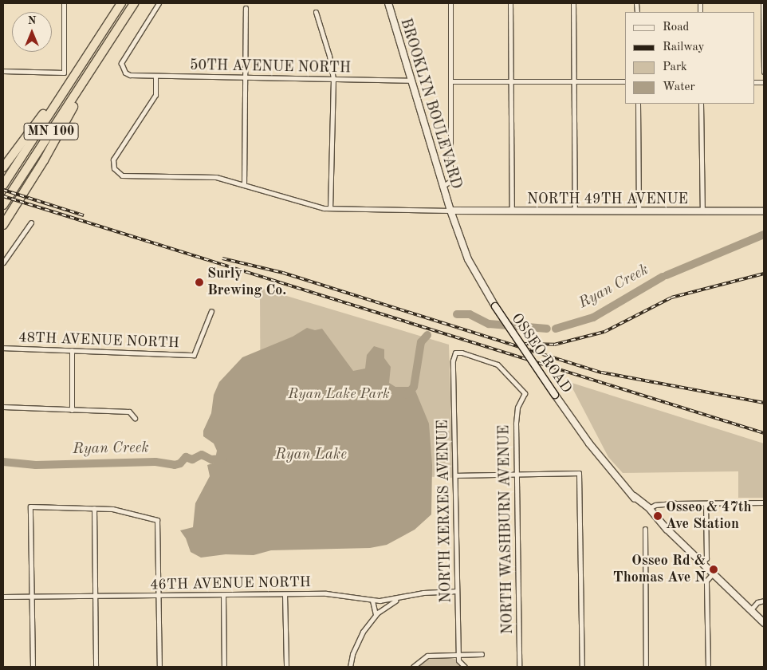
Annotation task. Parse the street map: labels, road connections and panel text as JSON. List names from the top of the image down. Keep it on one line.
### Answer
{"streets":{"highway":["MN 100"],"main road":["BROOKLYN BOULEVARD","NORTH 49TH AVENUE","OSSEO ROAD"],"street":["50TH AVENUE NORTH","48TH AVENUE NORTH","NORTH XERXES AVENUE","NORTH WASHBURN AVENUE","46TH AVENUE NORTH"]},"crossings":[["50TH AVENUE NORTH","BROOKLYN BOULEVARD"],["BROOKLYN BOULEVARD","NORTH 49TH AVENUE"],["BROOKLYN BOULEVARD","OSSEO ROAD"],["NORTH 49TH AVENUE","OSSEO ROAD"],["NORTH XERXES AVENUE","NORTH WASHBURN AVENUE"],["NORTH XERXES AVENUE","46TH AVENUE NORTH"]],"water":["Ryan Creek","Ryan Lake"],"parks":["Ryan Lake Park"],"places":["Surly Brewing Co.","Osseo & 47th Ave Station","Osseo Rd & Thomas Ave N"],"legend":["Road","Railway","Park","Water"],"north":"top"}
